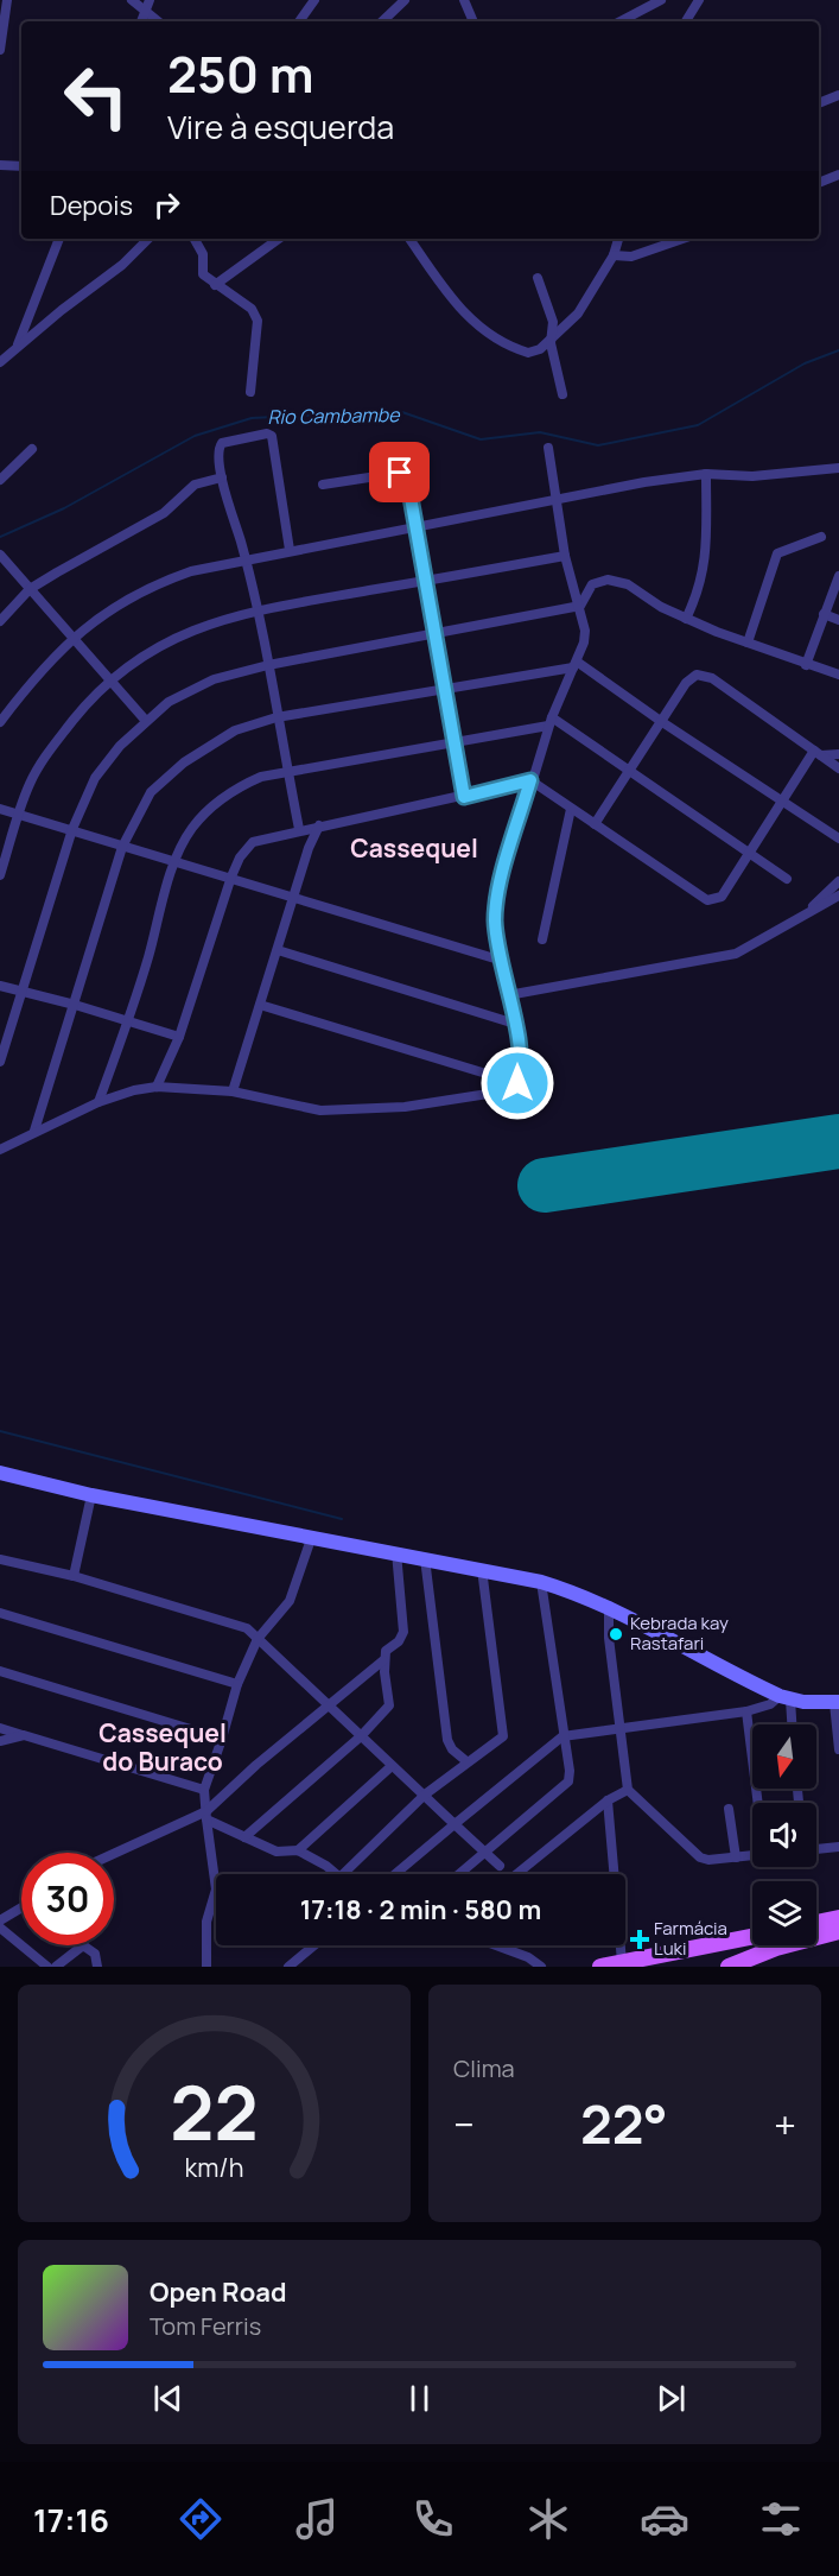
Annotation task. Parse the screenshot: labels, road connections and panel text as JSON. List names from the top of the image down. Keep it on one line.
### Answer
{"districts":["Cassequel","Cassequel do Buraco"],"water":["Rio Cambambe"],"places":{"other":["Kebrada kay Rastafari"],"health":["Farmácia Luki"]},"north":"bottom","page":{"turn":["250 m","Vire à esquerda"],"then":"Depois","limit":"30","trip":"17:18 · 2 min · 580 m","tile":"Clima","heat":["−","22°","+"],"song":["Open Road","Tom Ferris"],"tabs":"17:16","gauge":["22","km/h"]}}
